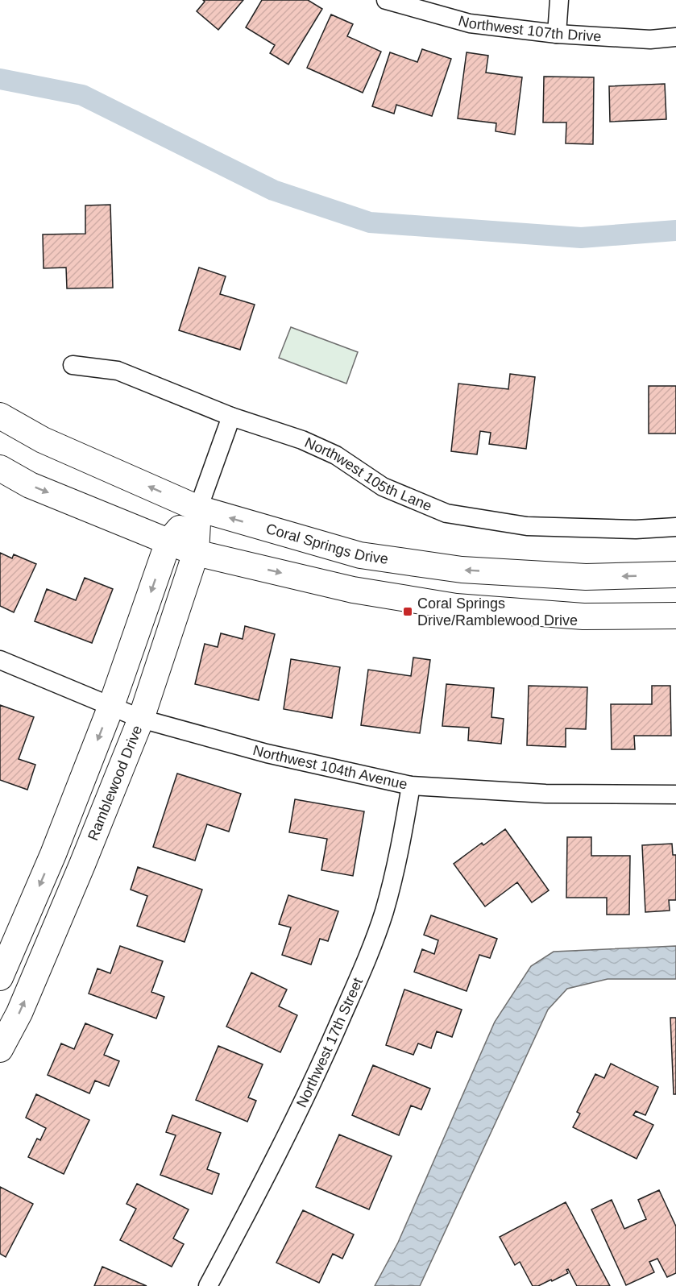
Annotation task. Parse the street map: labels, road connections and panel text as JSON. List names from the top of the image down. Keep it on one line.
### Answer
{"streets":{"main road":["Coral Springs Drive","Ramblewood Drive"],"street":["Northwest 107th Drive","Northwest 105th Lane","Northwest 104th Avenue","Northwest 17th Street"]},"crossings":[["Northwest 105th Lane","Ramblewood Drive"],["Coral Springs Drive","Ramblewood Drive"],["Northwest 104th Avenue","Ramblewood Drive"],["Northwest 104th Avenue","Northwest 17th Street"]],"places":{"transit":["Coral Springs Drive/Ramblewood Drive"]}}
